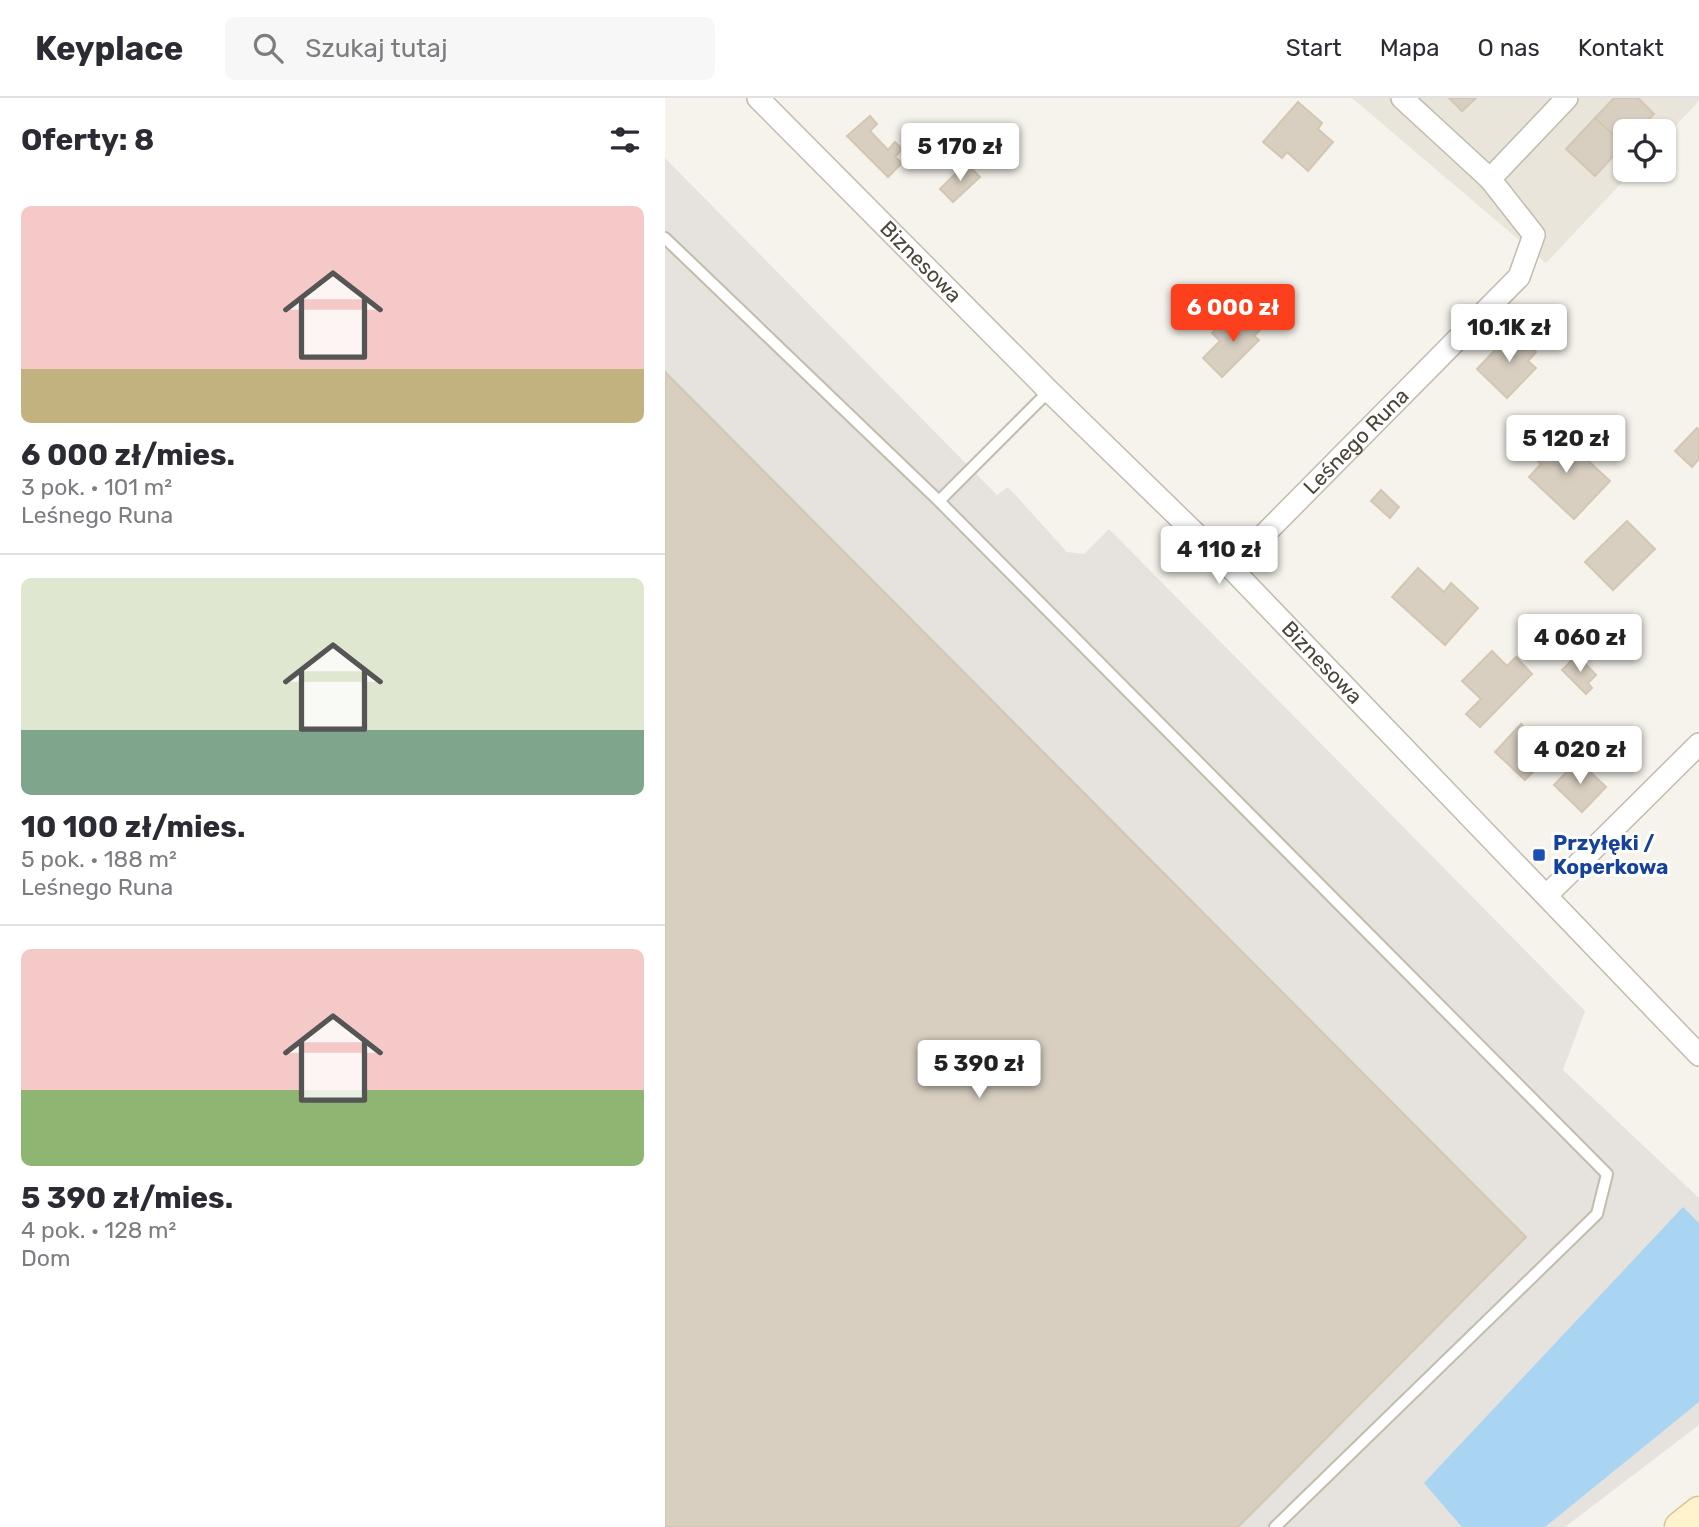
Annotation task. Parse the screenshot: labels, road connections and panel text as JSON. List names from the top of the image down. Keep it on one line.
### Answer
{"streets":{"street":["Biznesowa","Leśnego Runa"]},"crossings":[["Biznesowa","Leśnego Runa"]],"places":{"transit":["Przyłęki / Koperkowa"]},"page":{"header":"Keyplace","search":"Szukaj tutaj","nav":["Start","Mapa","O nas","Kontakt"],"heading":"Oferty: 8","price":["5 170 zł","6 000 zł","10.1K zł","5 120 zł","4 110 zł","4 060 zł","4 020 zł","5 390 zł"],"list":[{"name":"6 000 zł/mies.","note":"3 pok. · 101 m² · Leśnego Runa"},{"name":"10 100 zł/mies.","note":"5 pok. · 188 m² · Leśnego Runa"},{"name":"5 390 zł/mies.","note":"4 pok. · 128 m² · Dom"}]}}
